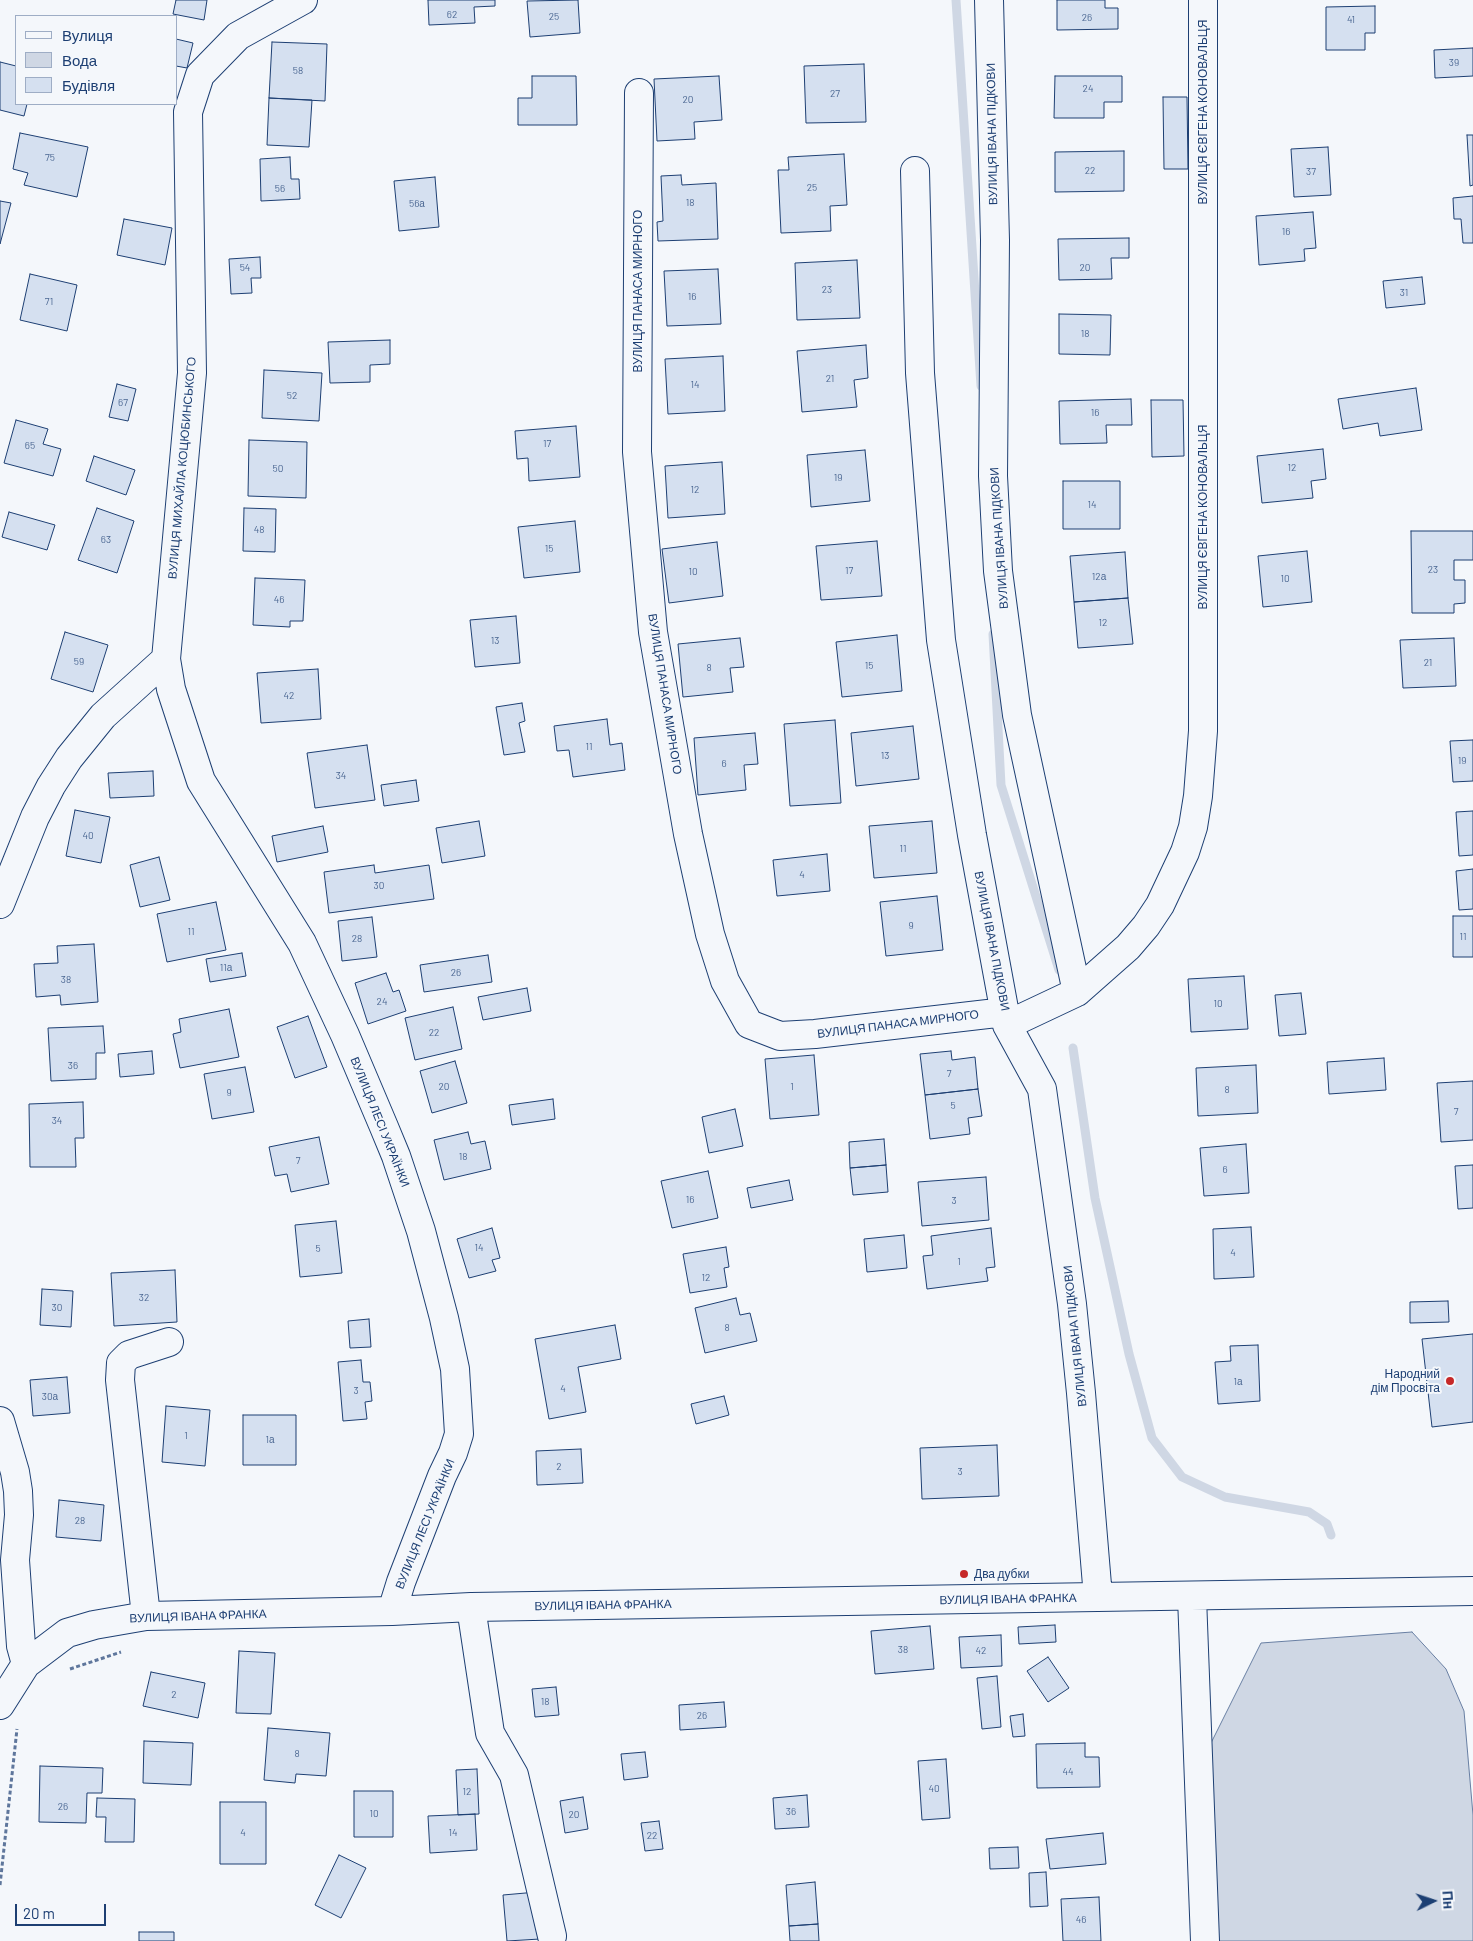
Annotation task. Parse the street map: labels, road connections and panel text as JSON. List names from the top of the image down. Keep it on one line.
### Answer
{"streets":{"street":["ВУЛИЦЯ ЄВГЕНА КОНОВАЛЬЦЯ","ВУЛИЦЯ ІВАНА ПІДКОВИ","ВУЛИЦЯ ПАНАСА МИРНОГО","ВУЛИЦЯ МИХАЙЛА КОЦЮБИНСЬКОГО","ВУЛИЦЯ ЛЕСІ УКРАЇНКИ","ВУЛИЦЯ ІВАНА ФРАНКА"]},"crossings":[["ВУЛИЦЯ ЄВГЕНА КОНОВАЛЬЦЯ","ВУЛИЦЯ ІВАНА ПІДКОВИ"],["ВУЛИЦЯ ІВАНА ПІДКОВИ","ВУЛИЦЯ ПАНАСА МИРНОГО"],["ВУЛИЦЯ ІВАНА ПІДКОВИ","ВУЛИЦЯ ІВАНА ФРАНКА"],["ВУЛИЦЯ МИХАЙЛА КОЦЮБИНСЬКОГО","ВУЛИЦЯ ЛЕСІ УКРАЇНКИ"],["ВУЛИЦЯ ЛЕСІ УКРАЇНКИ","ВУЛИЦЯ ІВАНА ФРАНКА"]],"places":["Народний дім Просвіта","Два дубки"],"house_numbers":["62","25","26","41","39","58","24","27","20","75","22","37","25","56","18","56а","16","54","20","23","31","16","71","18","21","14","52","67","16","17","65","12","50","19","12","14","48","63","15","23","17","10","12а","10","46","12","13","59","21","15","8","42","11","13","19","6","34","40","11","4","30","9","11","11","28","11а","26","38","24","10","22","36","7","20","1","8","9","5","7","34","18","7","6","16","3","14","5","4","1","12","32","30","8","1а","4","3","30а","1","1а","2","3","28","38","42","2","18","26","8","44","40","12","26","36","10","20","4","14","22","46"],"legend":["Вулиця","Вода","Будівля"],"scale_bar":"20 m","north":"right"}
